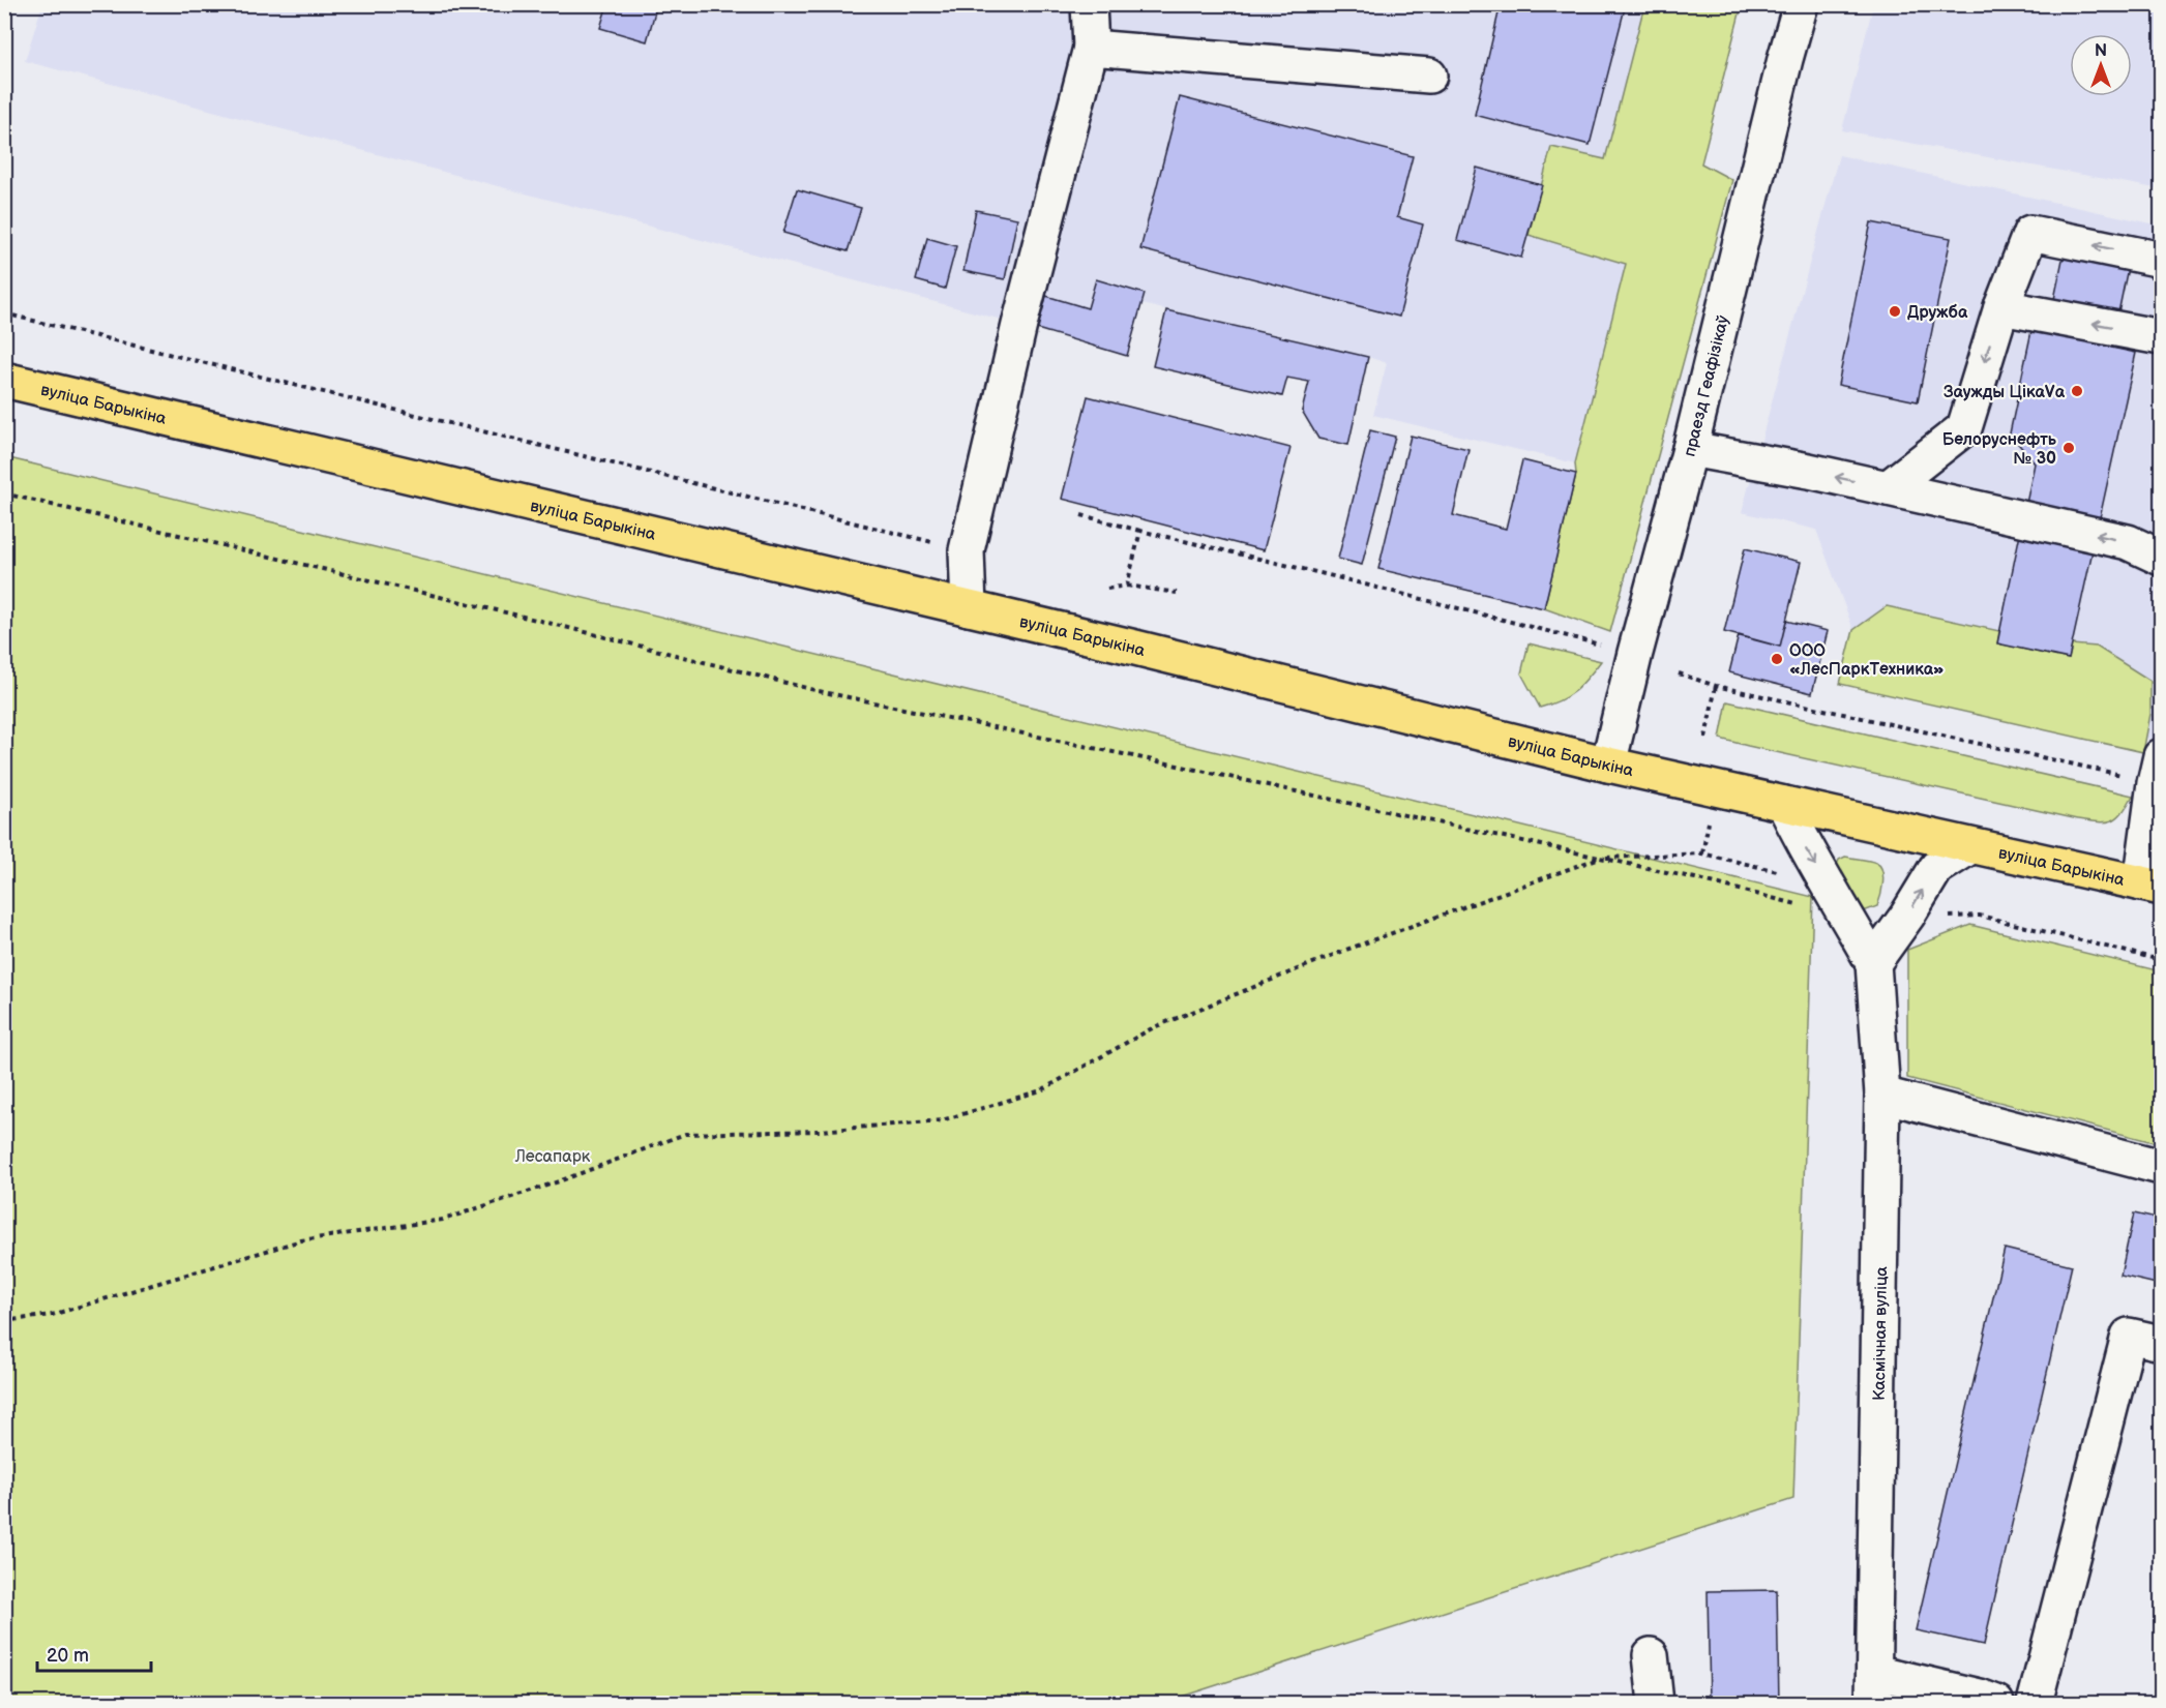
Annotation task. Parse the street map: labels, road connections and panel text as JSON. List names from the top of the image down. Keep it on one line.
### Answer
{"streets":{"main road":["вуліца Барыкіна"],"street":["праезд Геафізікаў","Касмічная вуліца"]},"crossings":[["праезд Геафізікаў","вуліца Барыкіна"],["вуліца Барыкіна","Касмічная вуліца"]],"parks":["Лесапарк"],"places":["Дружба","Заужды ЦікаVа","Белоруснефть № 30","ООО «ЛесПаркТехника»"],"scale_bar":"20 m","north":"top"}
